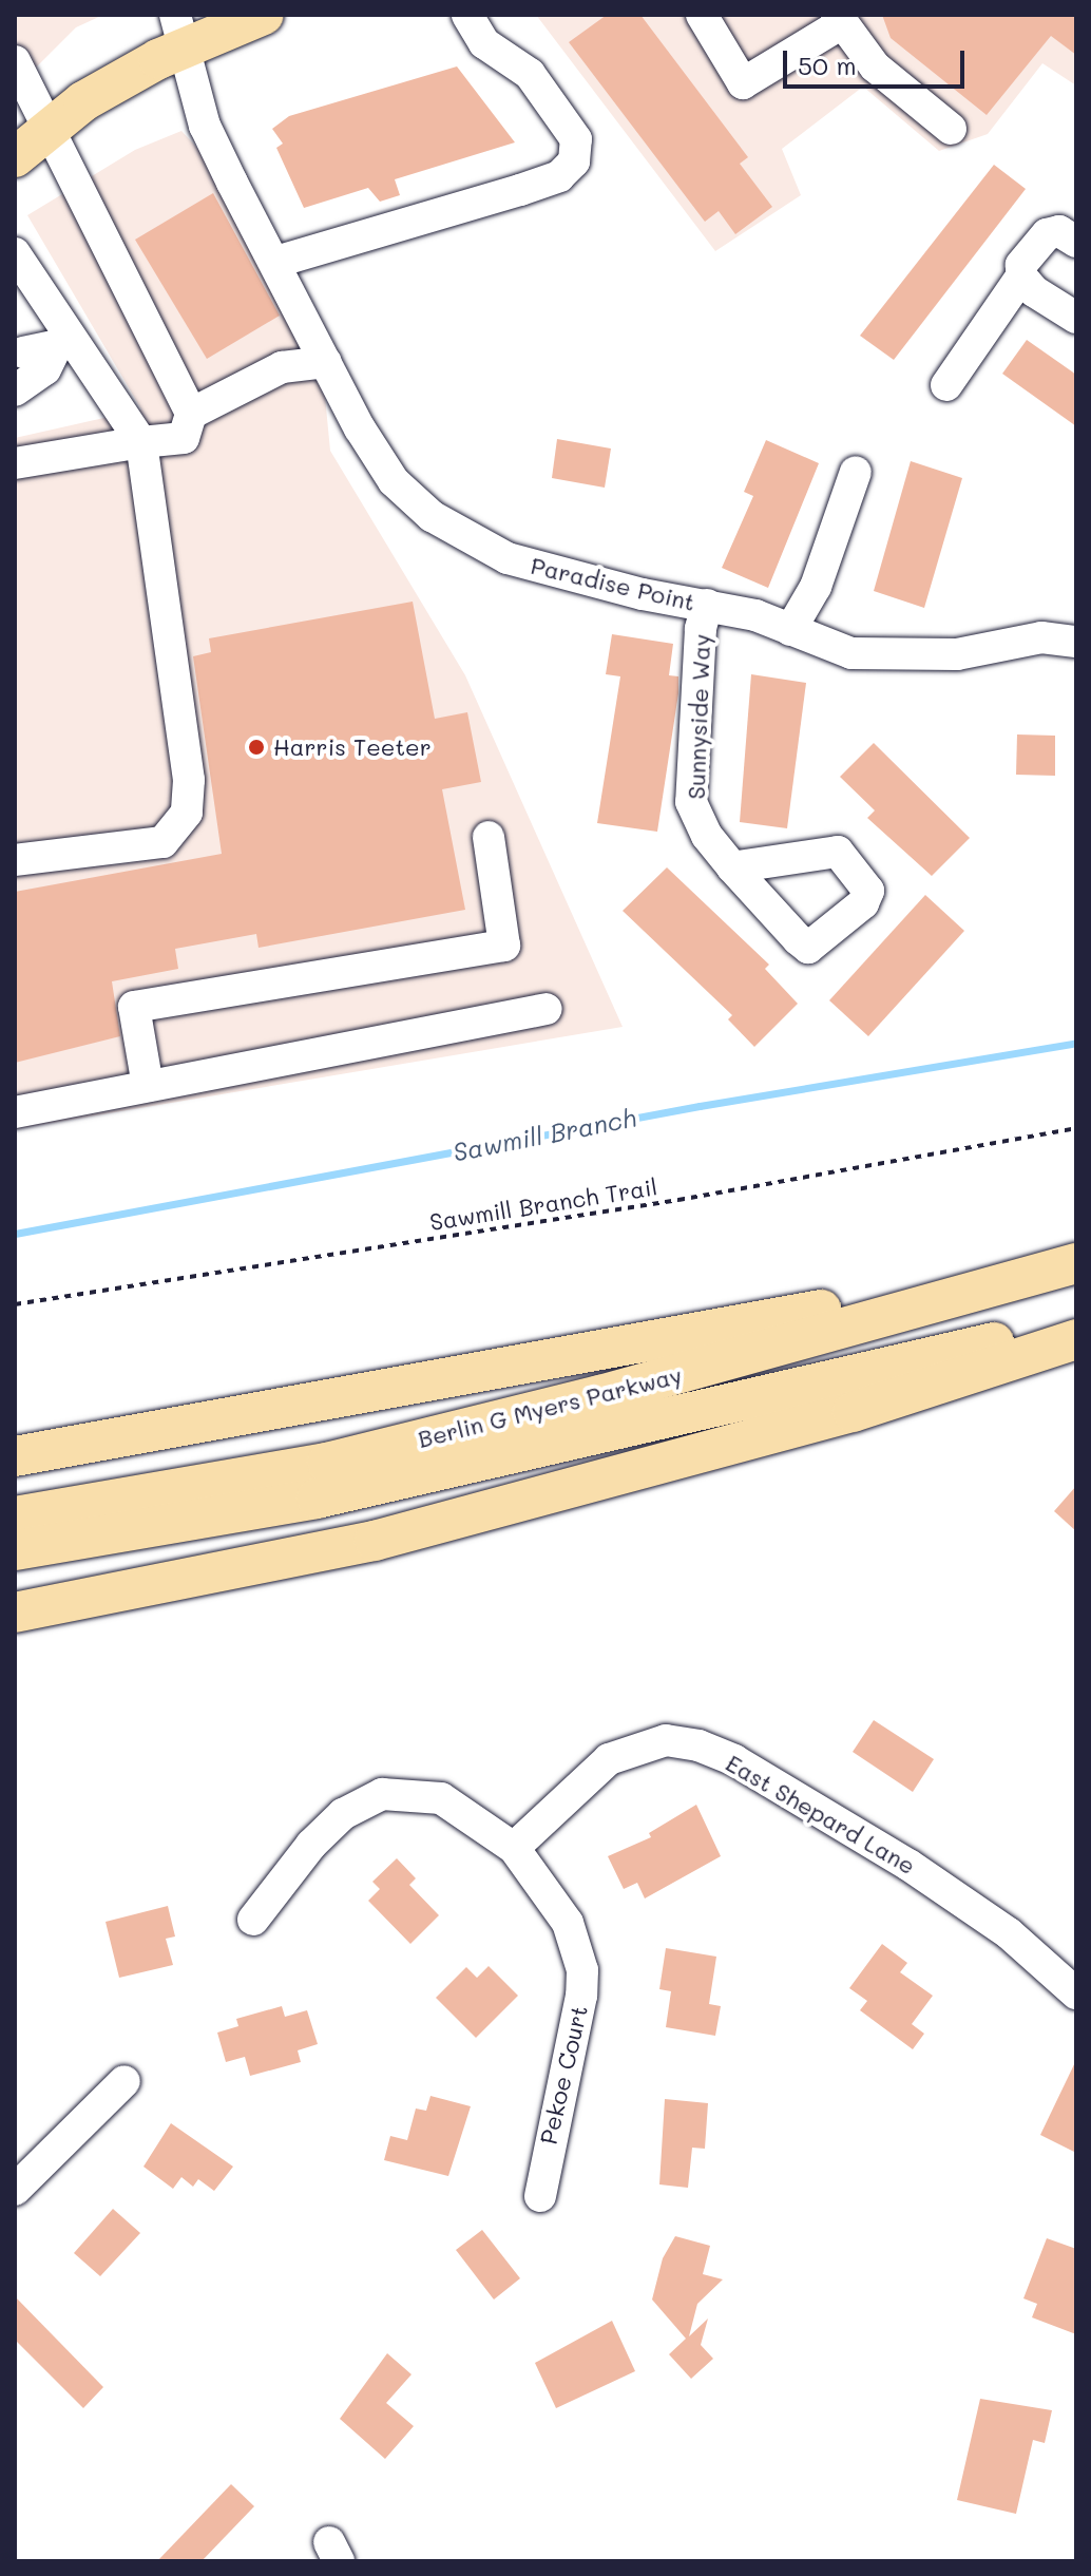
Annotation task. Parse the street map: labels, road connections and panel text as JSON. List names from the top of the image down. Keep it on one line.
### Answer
{"streets":{"main road":["Berlin G Myers Parkway"],"street":["Paradise Point","Sunnyside Way","East Shepard Lane","Pekoe Court"],"path":["Sawmill Branch Trail"]},"crossings":[["Paradise Point","Sunnyside Way"],["East Shepard Lane","Pekoe Court"]],"water":["Sawmill Branch"],"places":["Harris Teeter"],"scale_bar":"50 m"}
